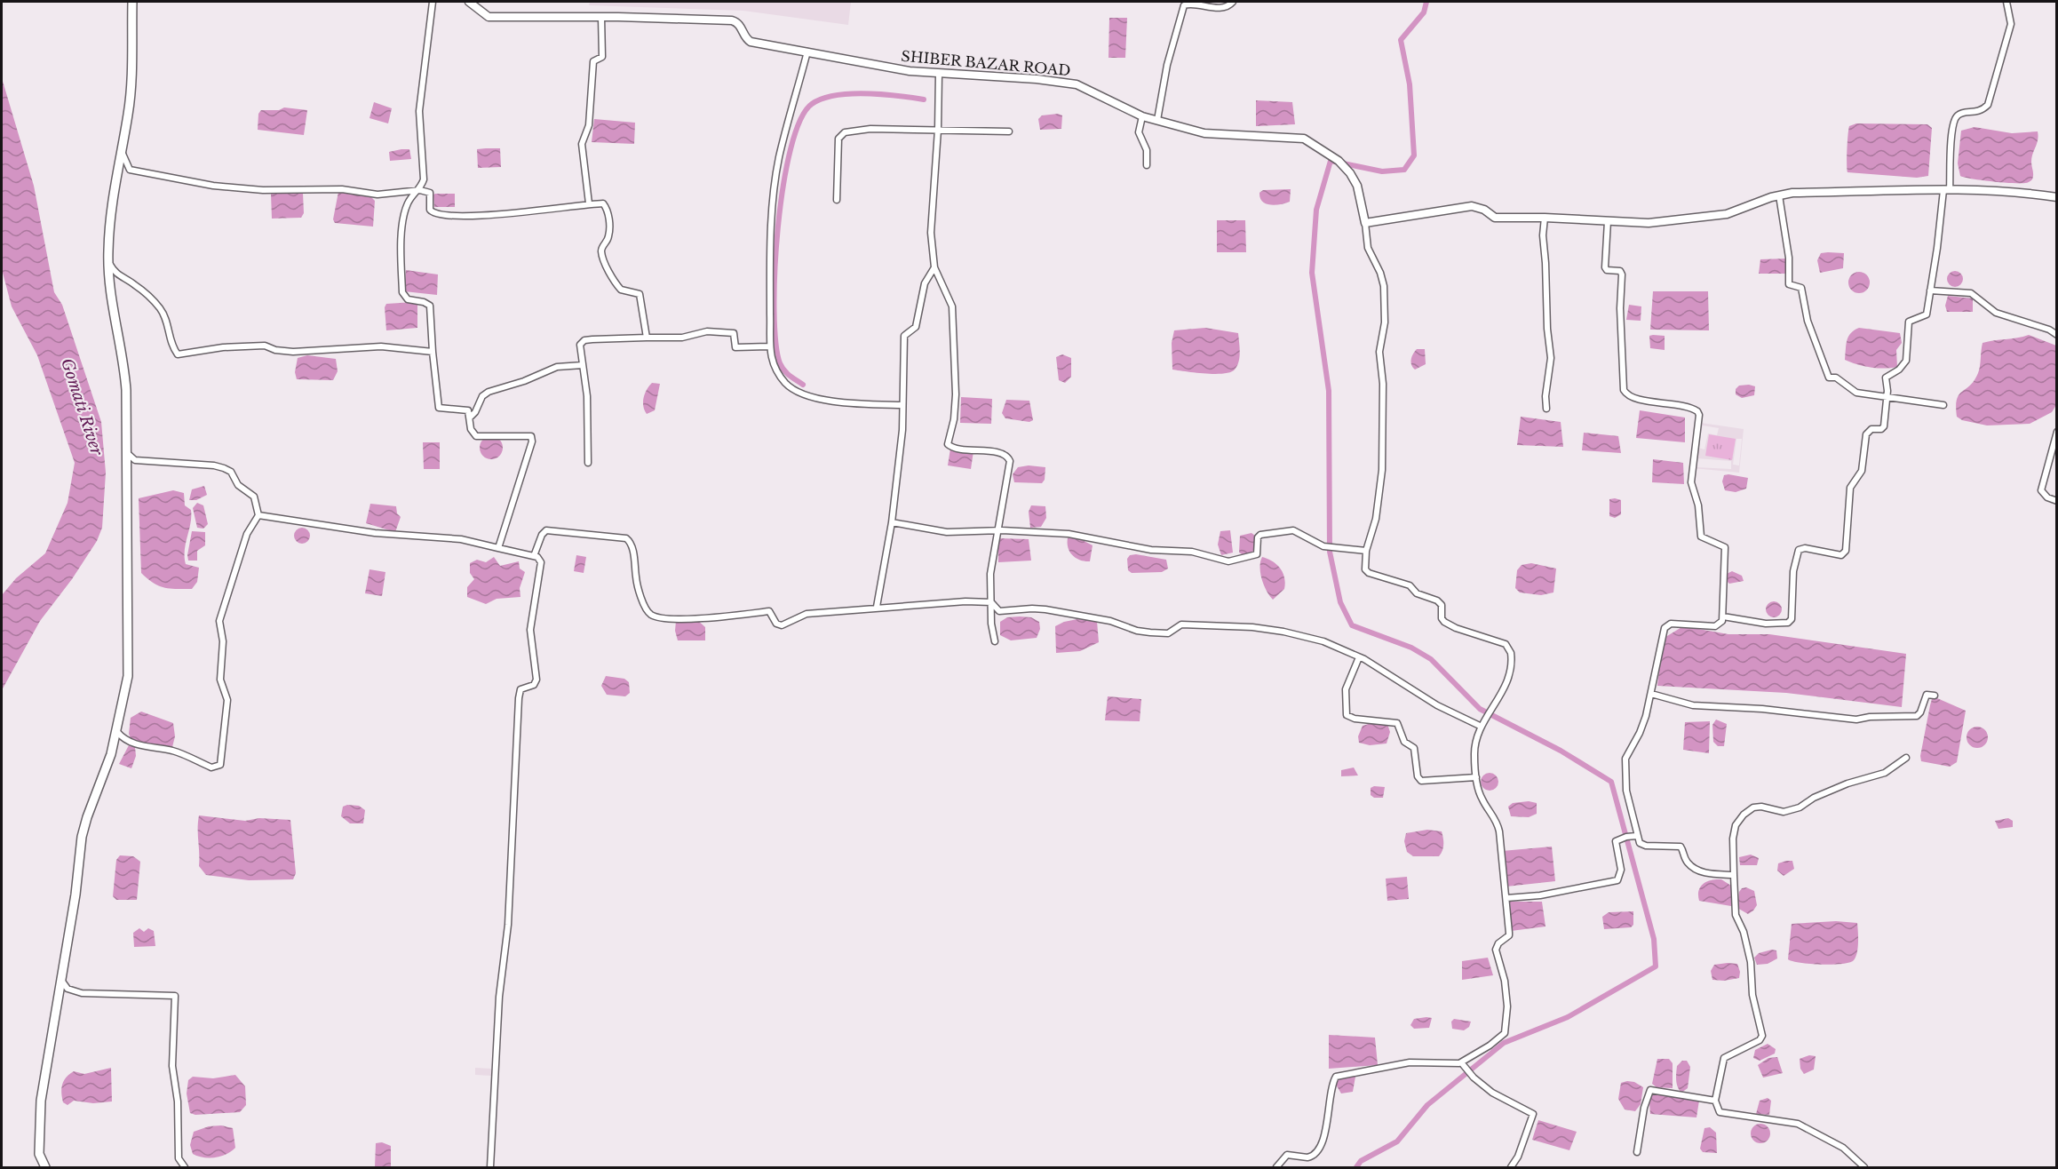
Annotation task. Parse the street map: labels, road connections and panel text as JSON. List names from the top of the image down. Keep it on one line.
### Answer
{"streets":{"street":["SHIBER BAZAR ROAD"]},"water":["Gomati River"]}
